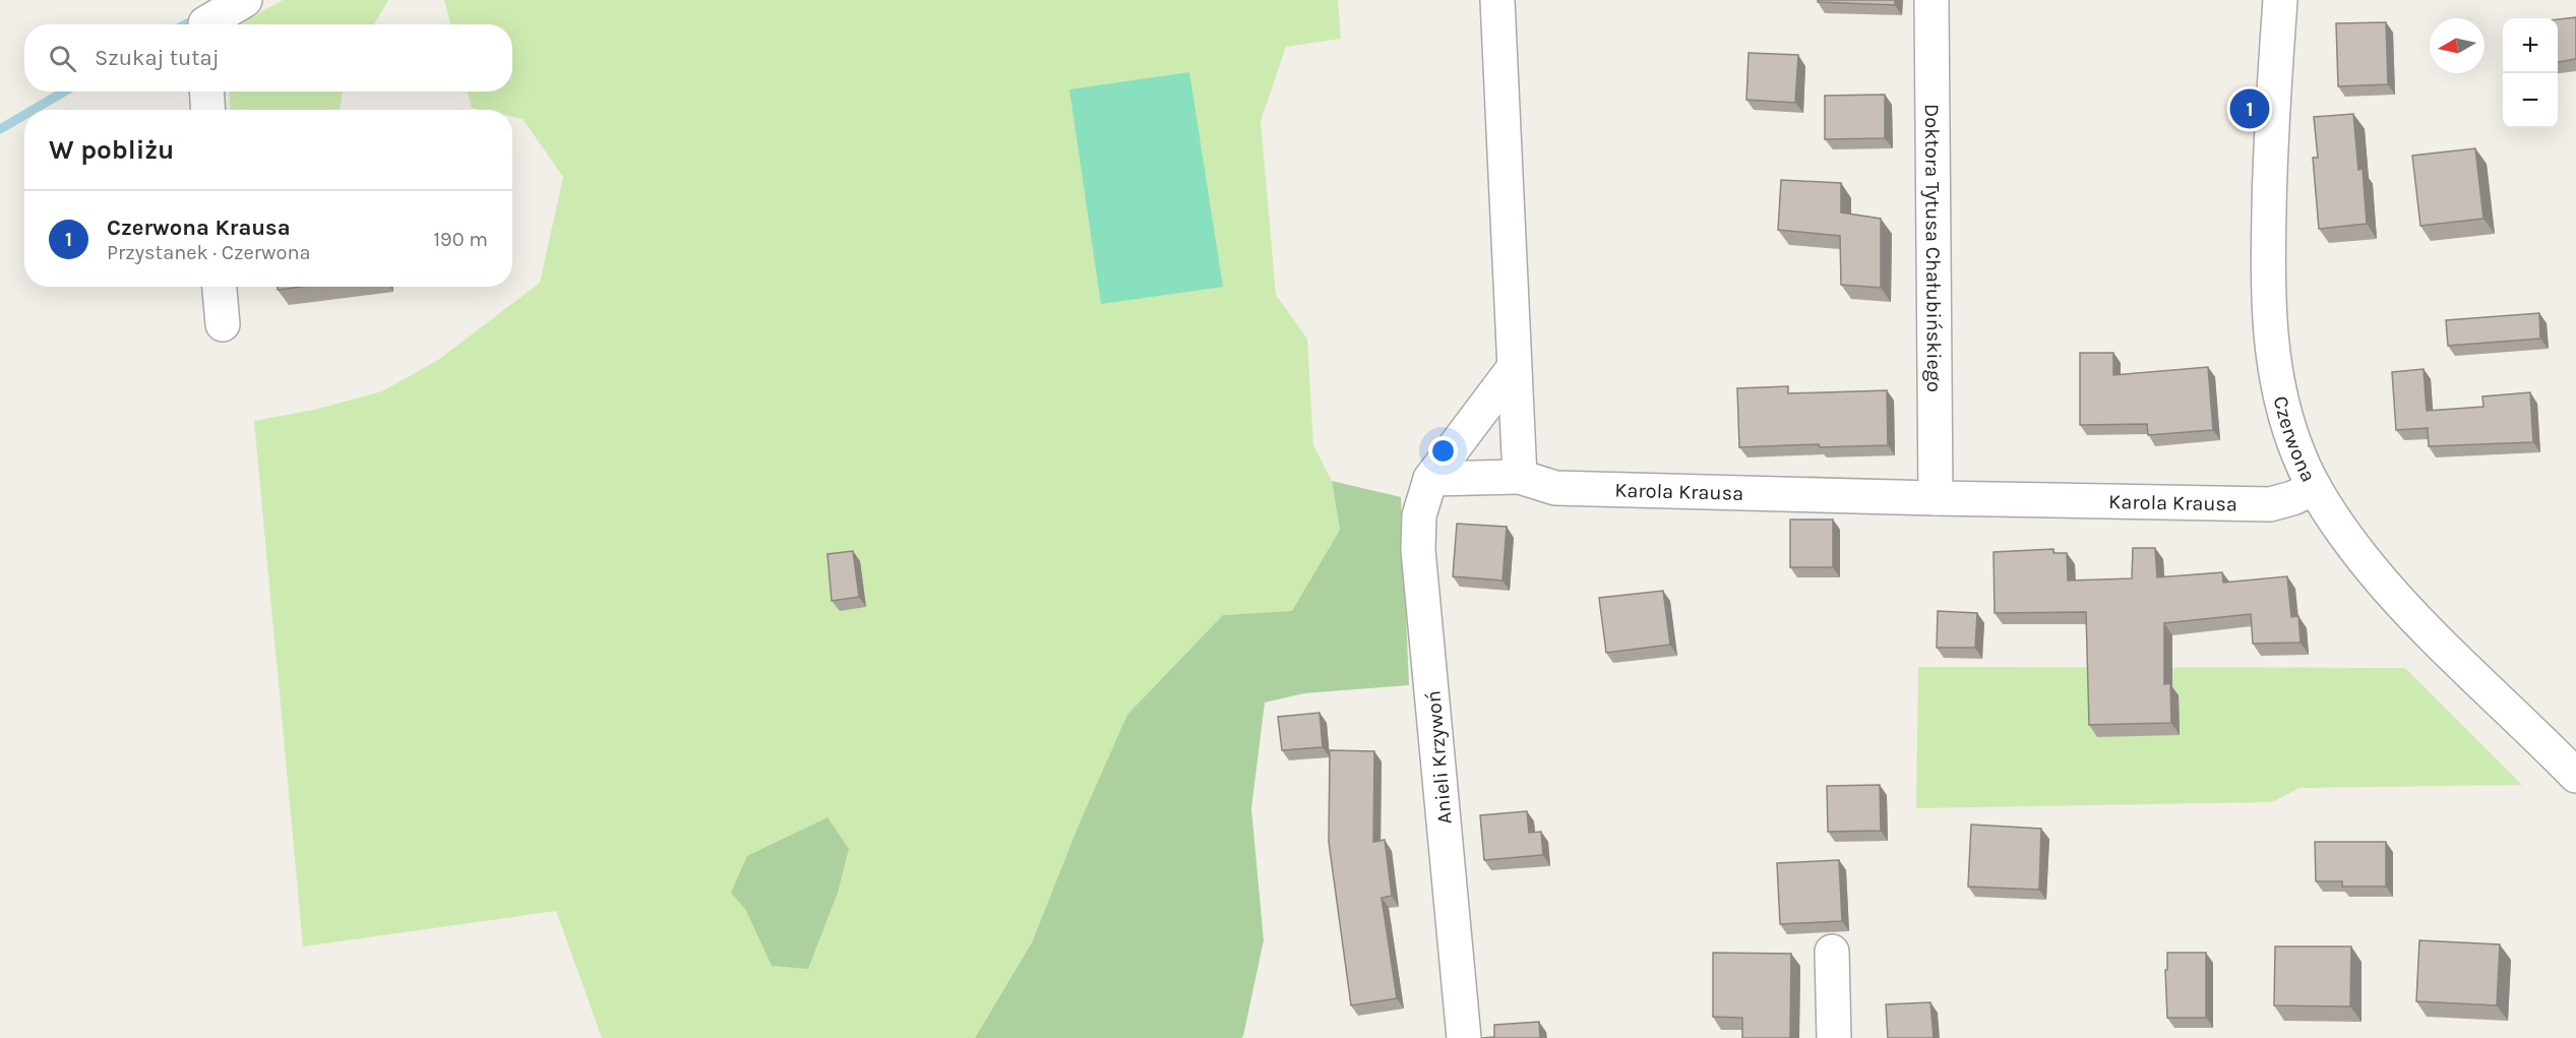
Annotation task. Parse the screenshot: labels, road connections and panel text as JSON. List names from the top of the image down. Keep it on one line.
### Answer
{"streets":{"street":["Doktora Tytusa Chałubińskiego","Czerwona","Karola Krausa","Anieli Krzywoń"]},"crossings":[["Doktora Tytusa Chałubińskiego","Karola Krausa"],["Czerwona","Karola Krausa"]],"north":"left","page":{"map_buttons":["+","−"],"search":"Szukaj tutaj","pins":"1","heading":"W pobliżu","list":[{"mark":"1","name":"Czerwona Krausa","note":"Przystanek · Czerwona","value":"190 m"}]}}
